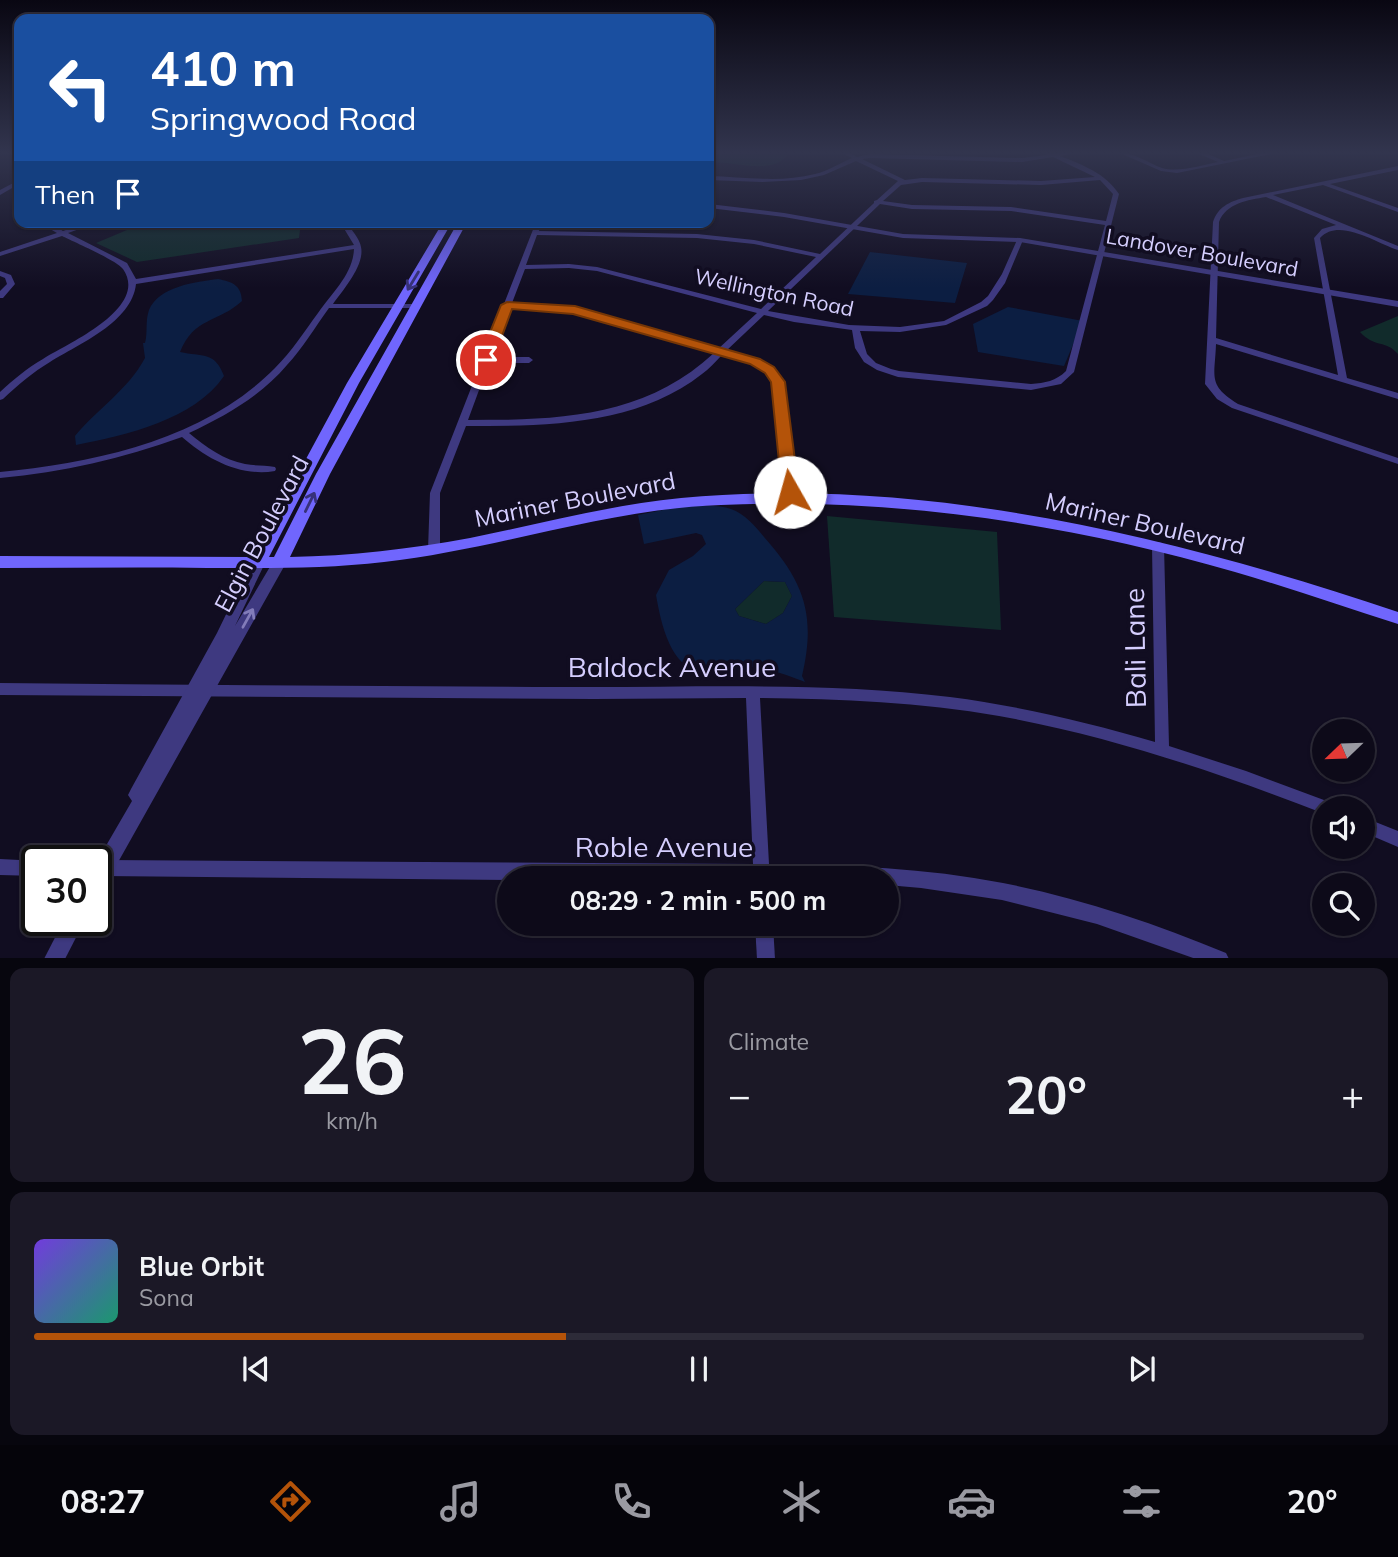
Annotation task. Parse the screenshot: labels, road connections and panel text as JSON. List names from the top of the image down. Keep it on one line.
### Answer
{"streets":{"main road":["Mariner Boulevard","Elgin Boulevard"],"street":["Landover Boulevard","Wellington Road","Bali Lane","Baldock Avenue","Roble Avenue"]},"crossings":[["Landover Boulevard","Wellington Road"],["Mariner Boulevard","Elgin Boulevard"],["Mariner Boulevard","Bali Lane"],["Elgin Boulevard","Baldock Avenue"],["Bali Lane","Baldock Avenue"]],"north":"bottom left","page":{"turn":["410 m","Springwood Road"],"then":"Then","limit":"30","trip":"08:29 · 2 min · 500 m","tile":[["26","km/h"],"Climate"],"heat":["−","20°","+"],"song":["Blue Orbit","Sona"],"tabs":["08:27","20°"]}}
